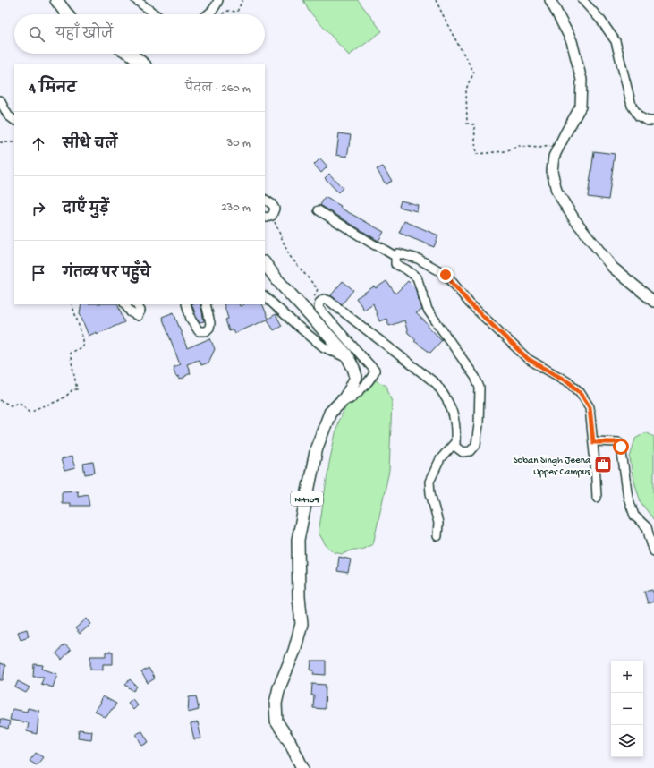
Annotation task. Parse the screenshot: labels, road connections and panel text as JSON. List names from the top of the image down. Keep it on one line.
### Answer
{"streets":{"highway":["NH109"]},"places":{"office":["Soban Singh Jeena Upper Campus"]},"page":{"search":"यहाँ खोजें","heading":["4 मिनट","पैदल · 260 m"],"list":[["सीधे चलें","30 m"],["दाएँ मुड़ें","230 m"],"गंतव्य पर पहुँचे"],"map_buttons":["+","−"]}}
